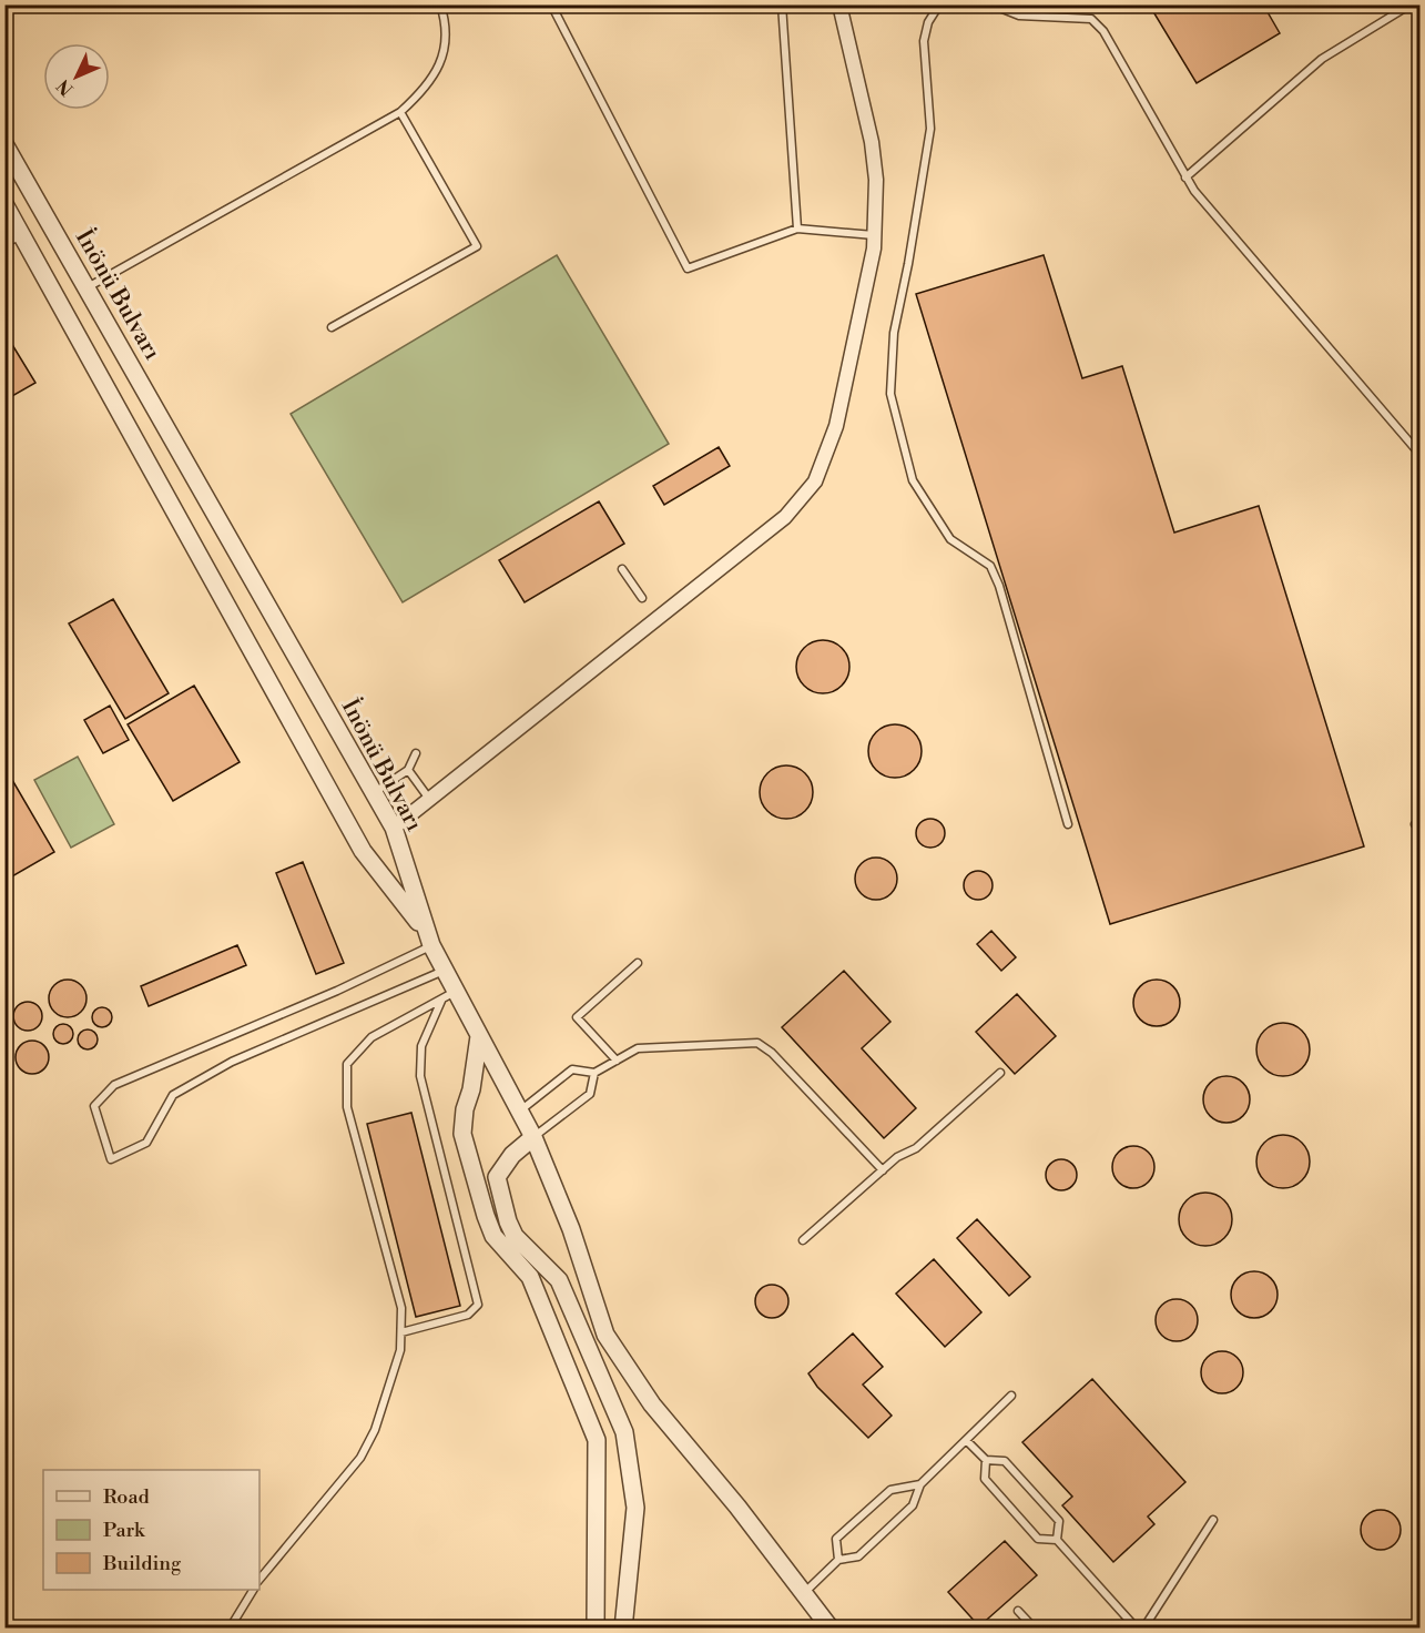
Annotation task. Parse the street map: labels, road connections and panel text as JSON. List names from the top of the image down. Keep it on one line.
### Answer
{"streets":{"street":["İnönü Bulvarı"]},"legend":["Road","Park","Building"],"north":"bottom left"}
